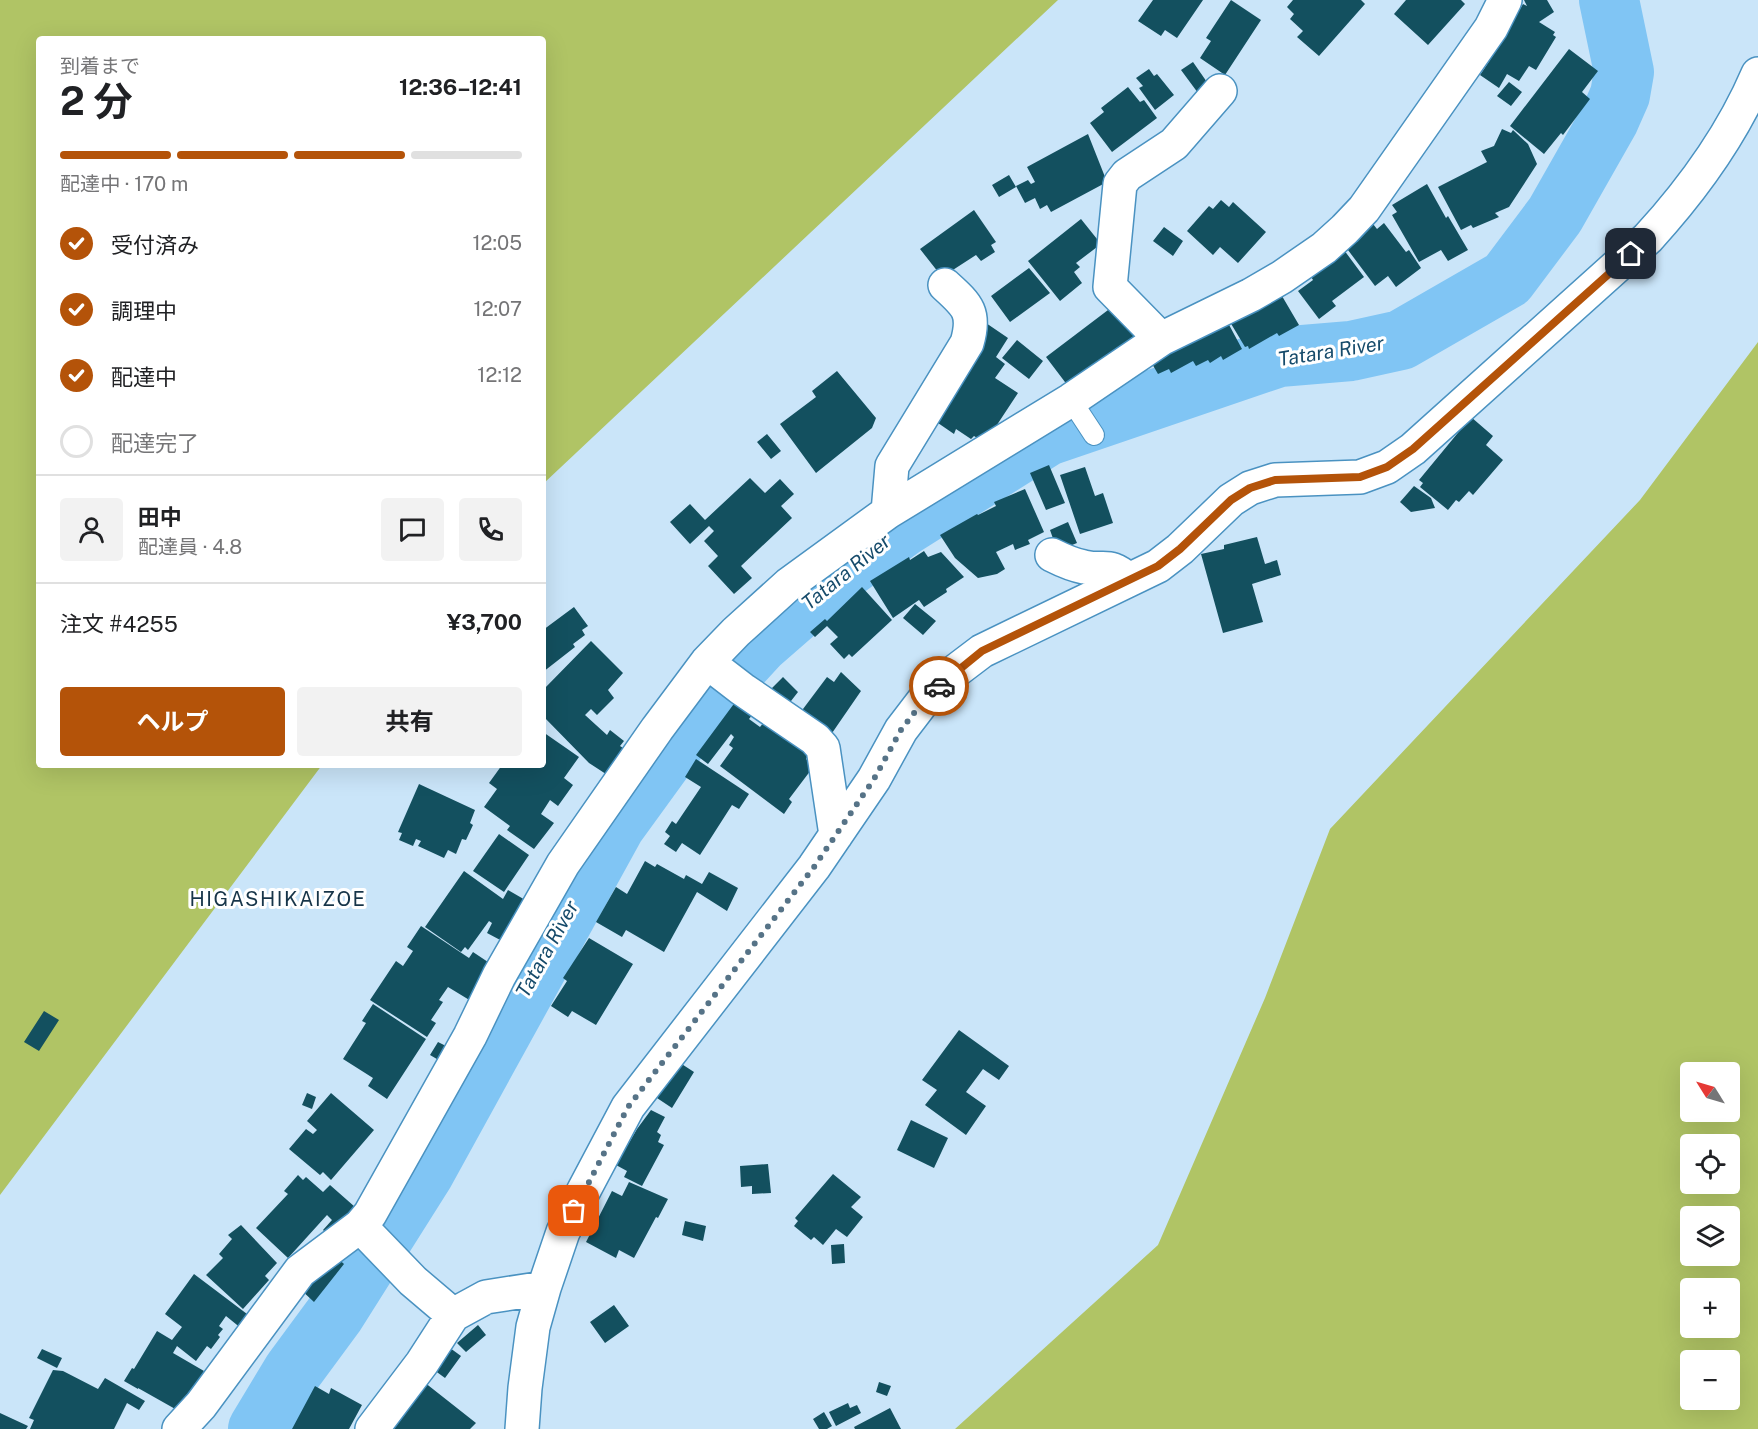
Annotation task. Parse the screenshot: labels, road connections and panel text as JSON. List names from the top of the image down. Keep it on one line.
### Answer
{"districts":["HIGASHIKAIZOE"],"water":["Tatara River"],"north":"top left","page":{"heading":["2 分","到着まで","12:36–12:41"],"panel":["田中","配達員 · 4.8","注文 #4255","¥3,700"],"bar":"配達中 · 170 m","list":[["受付済み","12:05"],["調理中","12:07"],["配達中","12:12"],"配達完了"],"buttons":["ヘルプ","共有"],"map_buttons":["+","−"]}}
